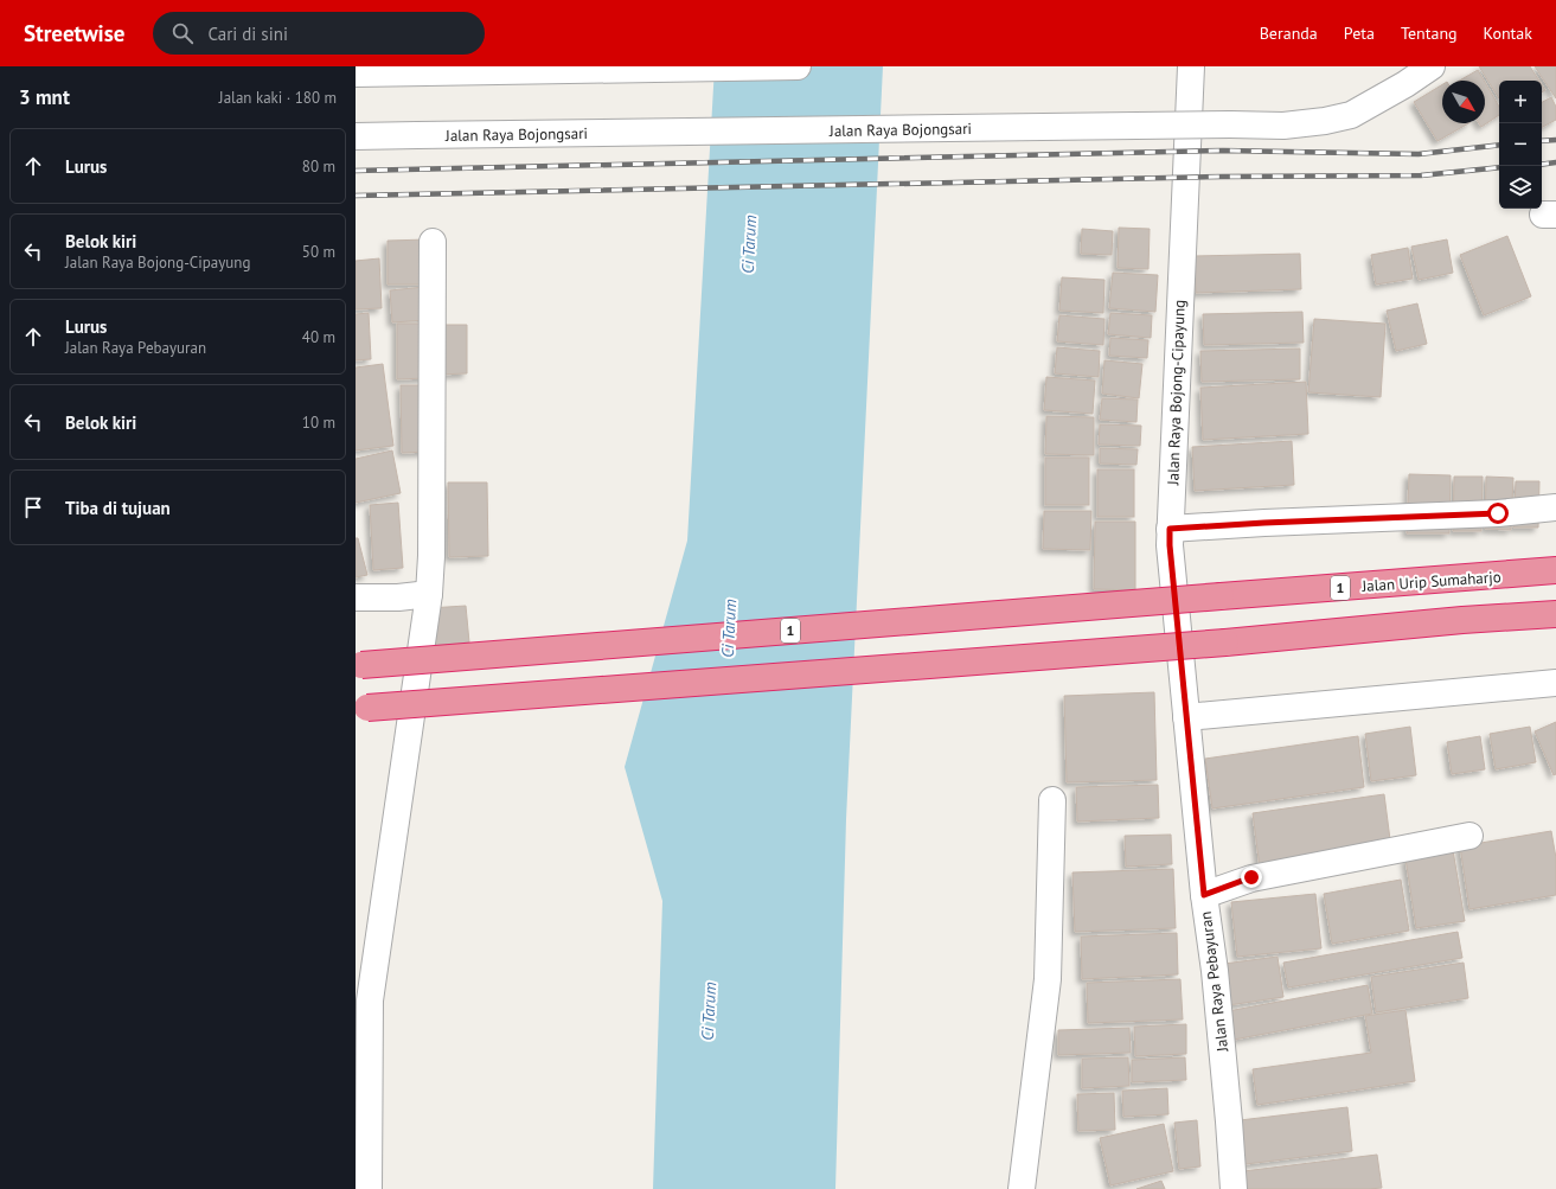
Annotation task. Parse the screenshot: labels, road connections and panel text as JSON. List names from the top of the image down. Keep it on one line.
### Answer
{"streets":{"highway":["Jalan Urip Sumaharjo","1"],"street":["Jalan Raya Bojongsari","Jalan Raya Bojong-Cipayung","Jalan Raya Pebayuran"]},"crossings":[["Jalan Raya Bojong-Cipayung","Jalan Raya Pebayuran"]],"water":["Ci Tarum"],"north":"bottom right","page":{"header":"Streetwise","search":"Cari di sini","nav":["Beranda","Peta","Tentang","Kontak"],"heading":["3 mnt","Jalan kaki · 180 m"],"map_buttons":["+","−"],"list":[["Lurus","80 m"],["Belok kiri","Jalan Raya Bojong-Cipayung","50 m"],["Lurus","Jalan Raya Pebayuran","40 m"],["Belok kiri","10 m"],"Tiba di tujuan"]}}
